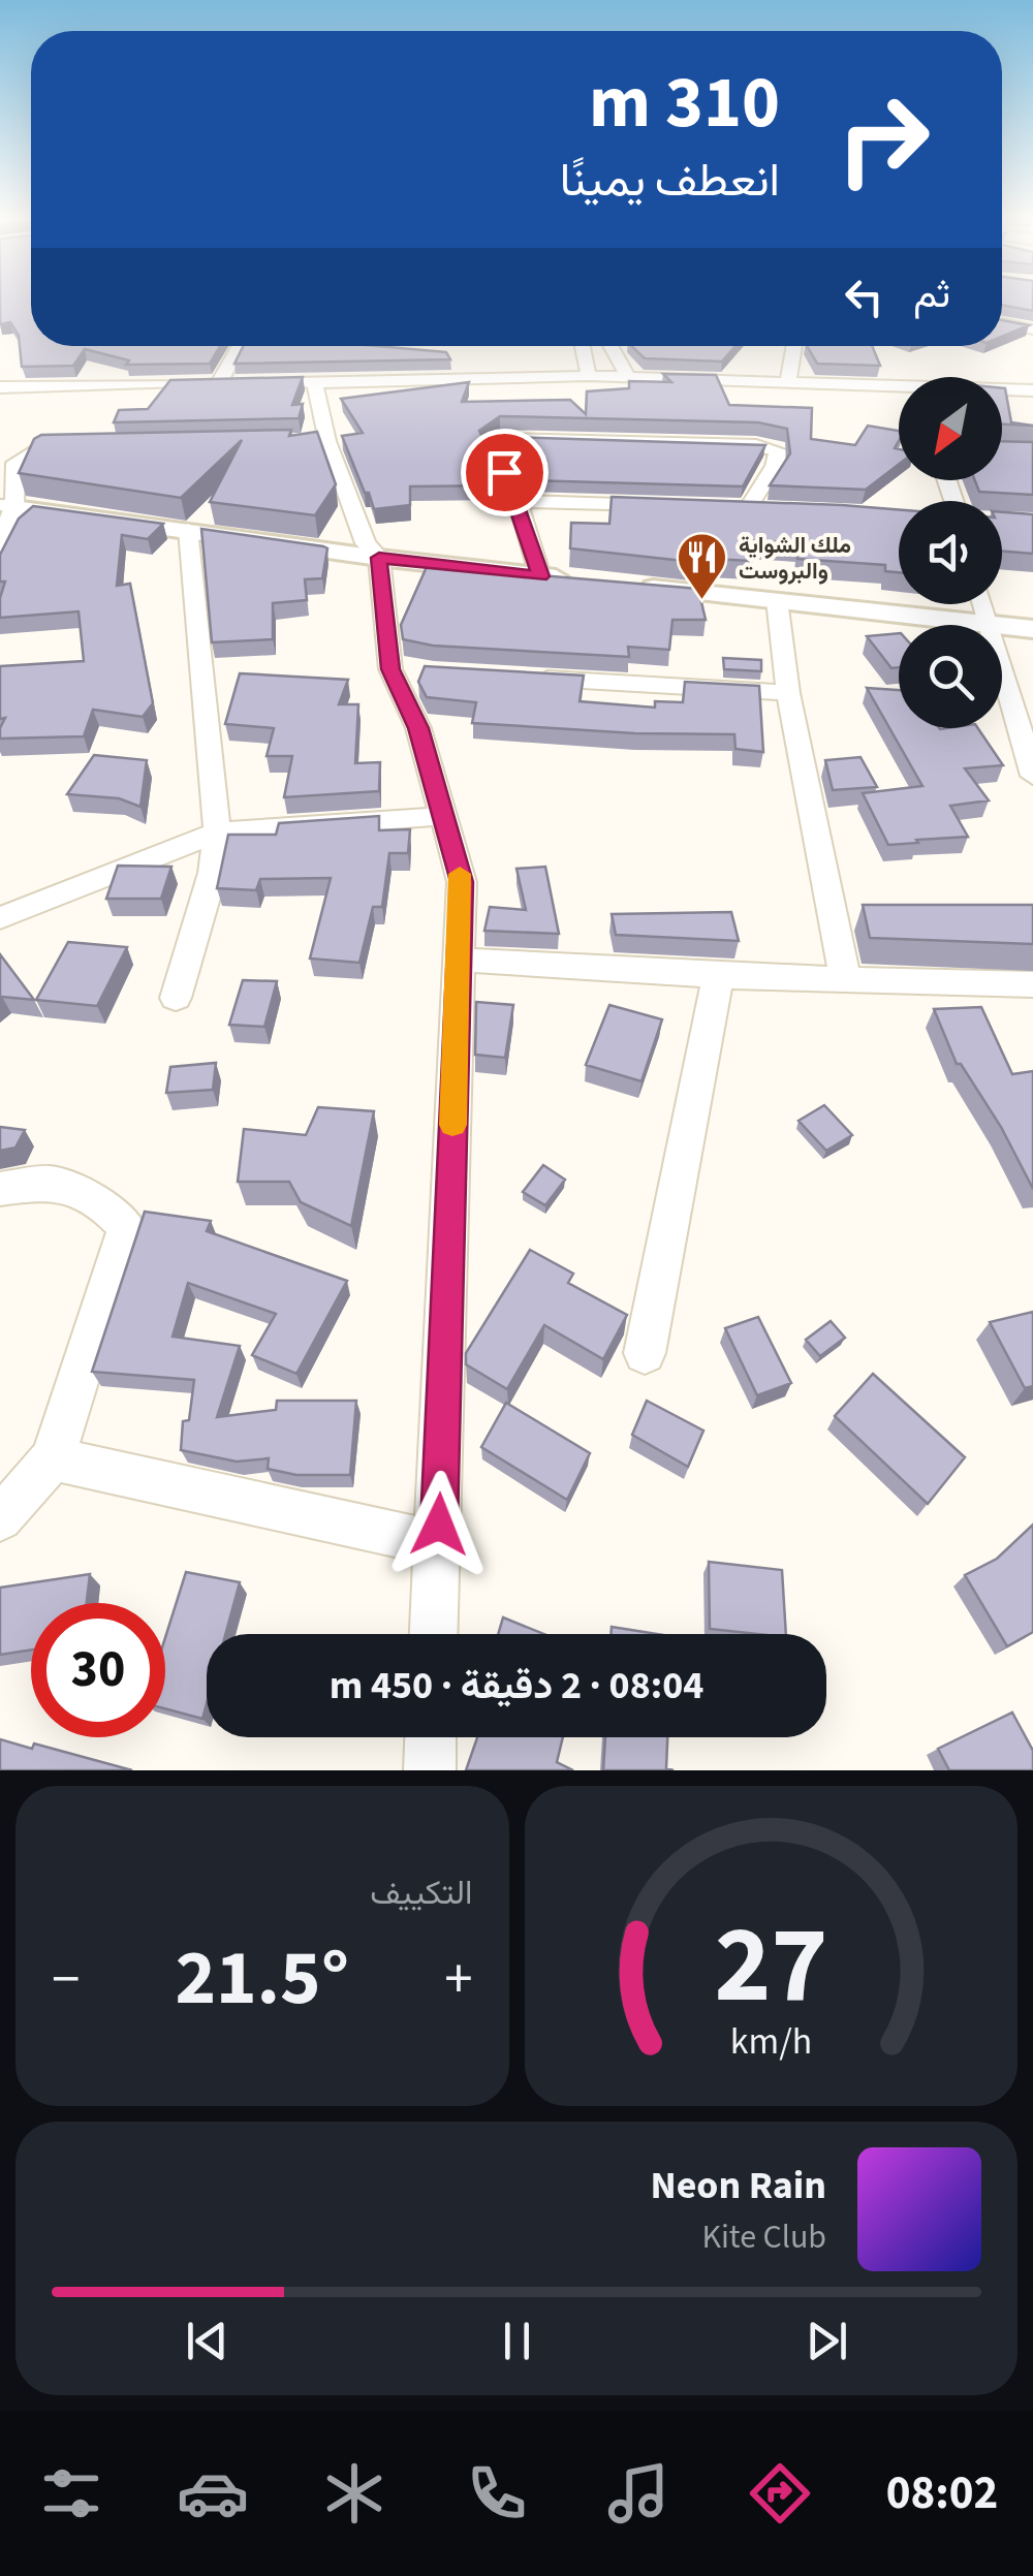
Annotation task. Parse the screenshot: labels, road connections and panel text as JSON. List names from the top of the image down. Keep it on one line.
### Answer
{"places":{"restaurant":["ملك الشواية والبروست"]},"north":"bottom left","page":{"turn":["310 m","انعطف يمينًا"],"then":"ثم","limit":"30","trip":"08:04 · 2 دقيقة · 450 m","tile":"التكييف","heat":["−","21.5°","+"],"song":["Neon Rain","Kite Club"],"tabs":"08:02","gauge":["27","km/h"]}}
